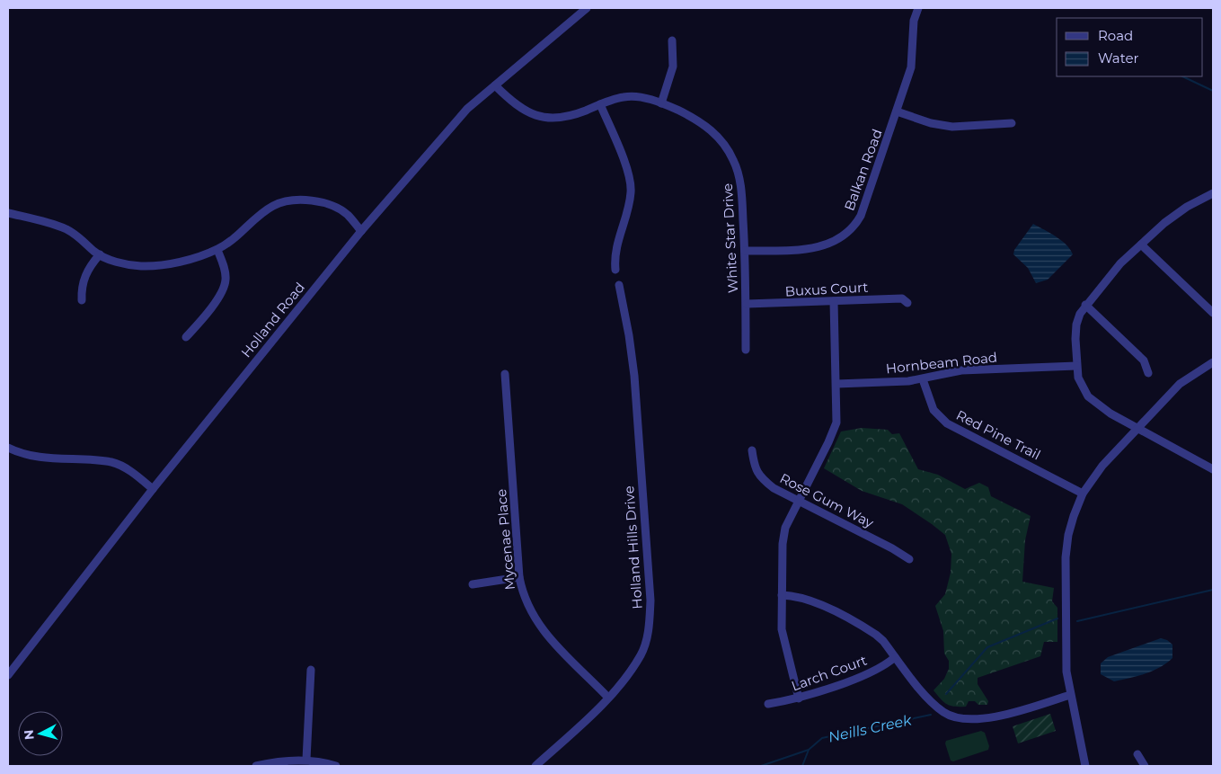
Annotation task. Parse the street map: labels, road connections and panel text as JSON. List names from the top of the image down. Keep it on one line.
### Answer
{"streets":{"street":["Balkan Road","White Star Drive","Buxus Court","Holland Road","Hornbeam Road","Red Pine Trail","Rose Gum Way","Mycenae Place","Holland Hills Drive","Larch Court"]},"crossings":[["Balkan Road","White Star Drive"],["White Star Drive","Buxus Court"],["White Star Drive","Holland Road"],["Hornbeam Road","Red Pine Trail"],["Mycenae Place","Holland Hills Drive"]],"water":["Neills Creek"],"legend":["Road","Water"],"north":"left"}
